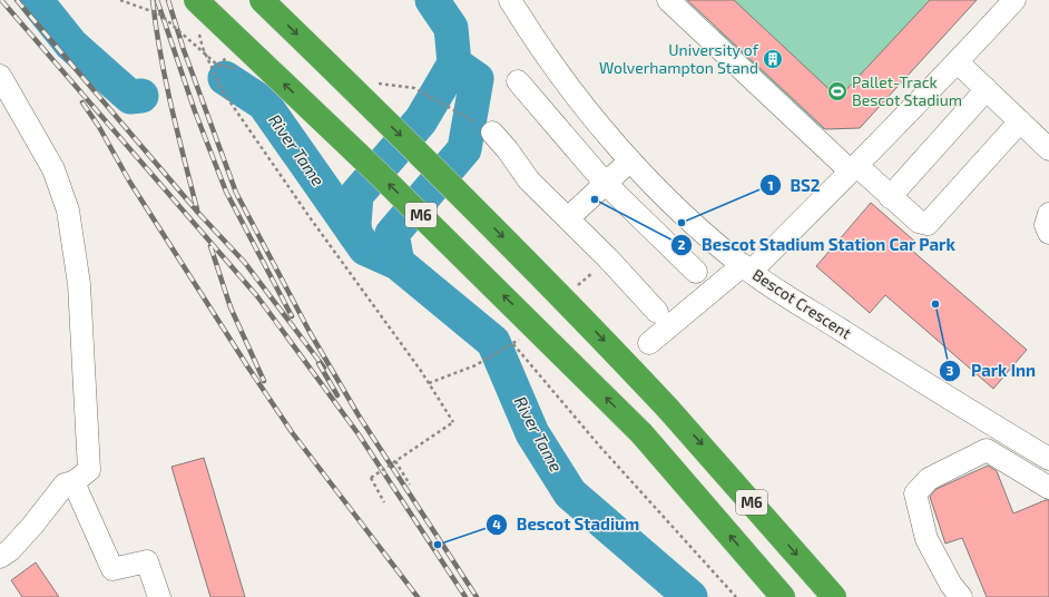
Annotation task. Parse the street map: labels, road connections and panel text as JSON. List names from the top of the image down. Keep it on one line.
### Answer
{"streets":{"highway":["M6"],"street":["Bescot Crescent"]},"water":["River Tame"],"places":{"building":["University of Wolverhampton Stand"],"sports":["Pallet-Track Bescot Stadium"],"other":["Bescot Stadium Station Car Park","BS2","Park Inn","Bescot Stadium"]}}
